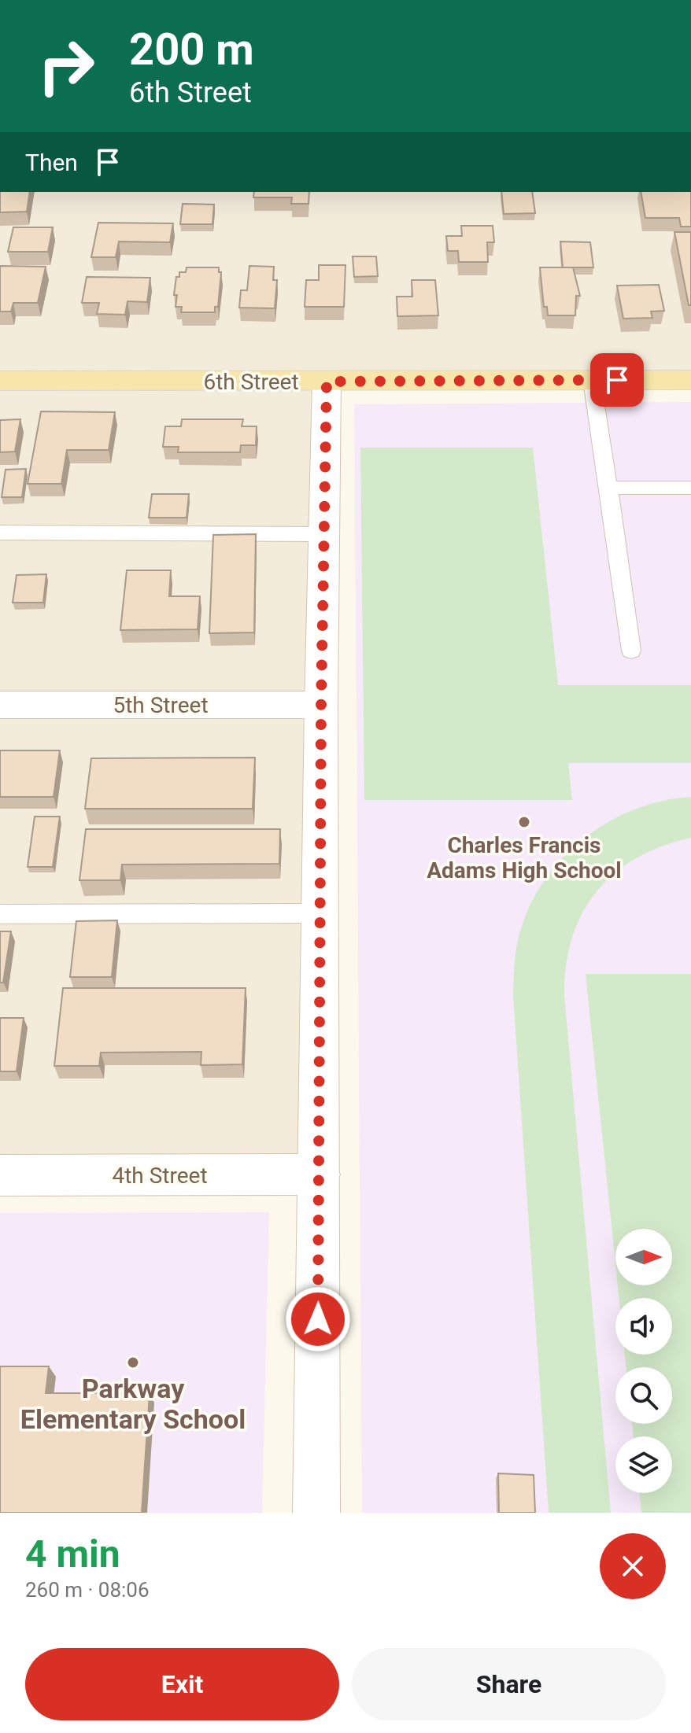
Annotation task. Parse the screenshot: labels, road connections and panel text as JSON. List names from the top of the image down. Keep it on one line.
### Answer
{"streets":{"main road":["6th Street"],"street":["5th Street","4th Street"]},"places":["Charles Francis Adams High School","Parkway Elementary School"],"north":"right","page":{"turn":["200 m","6th Street"],"then":"Then","heading":["4 min","260 m · 08:06"],"buttons":["Exit","Share"]}}
